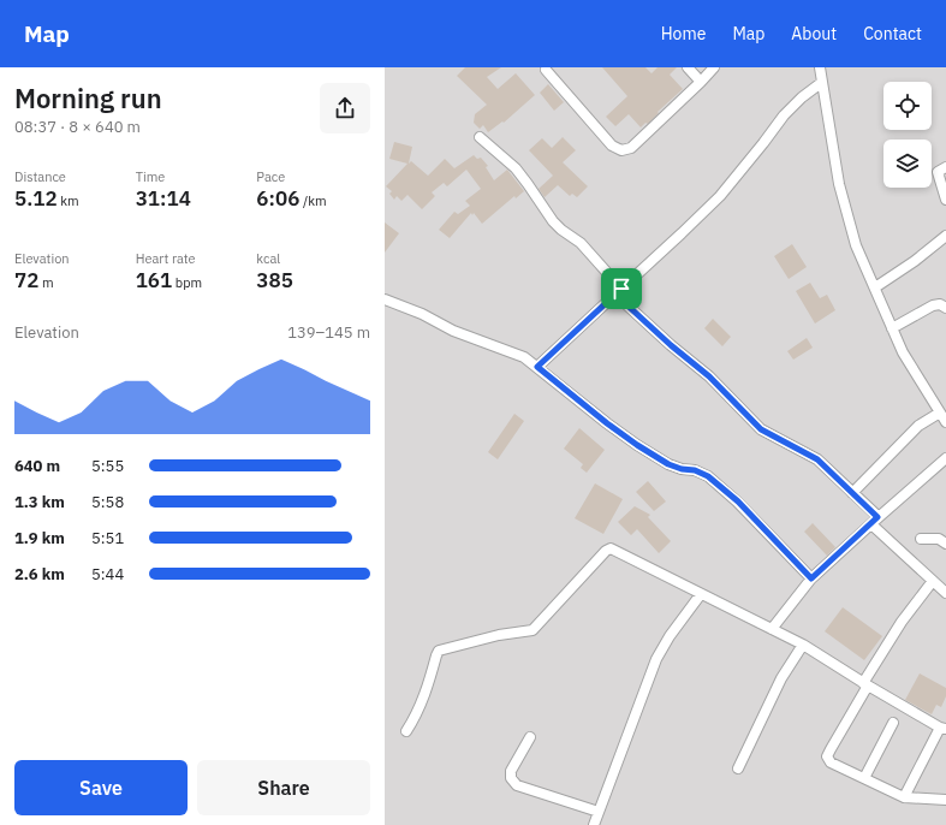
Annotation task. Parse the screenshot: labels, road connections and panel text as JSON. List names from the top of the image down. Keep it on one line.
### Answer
{"page":{"header":"Map","nav":["Home","Map","About","Contact"],"heading":["Morning run","08:37 · 8 × 640 m"],"stats":[["Distance","5.12 km"],["Time","31:14"],["Pace","6:06 /km"],["Elevation","72 m"],["Heart rate","161 bpm"],["kcal","385"]],"chart":["Elevation","139–145 m"],"list":[{"name":"640 m","note":"5:55"},{"name":"1.3 km","note":"5:58"},{"name":"1.9 km","note":"5:51"},{"name":"2.6 km","note":"5:44"}],"buttons":["Save","Share"]}}
